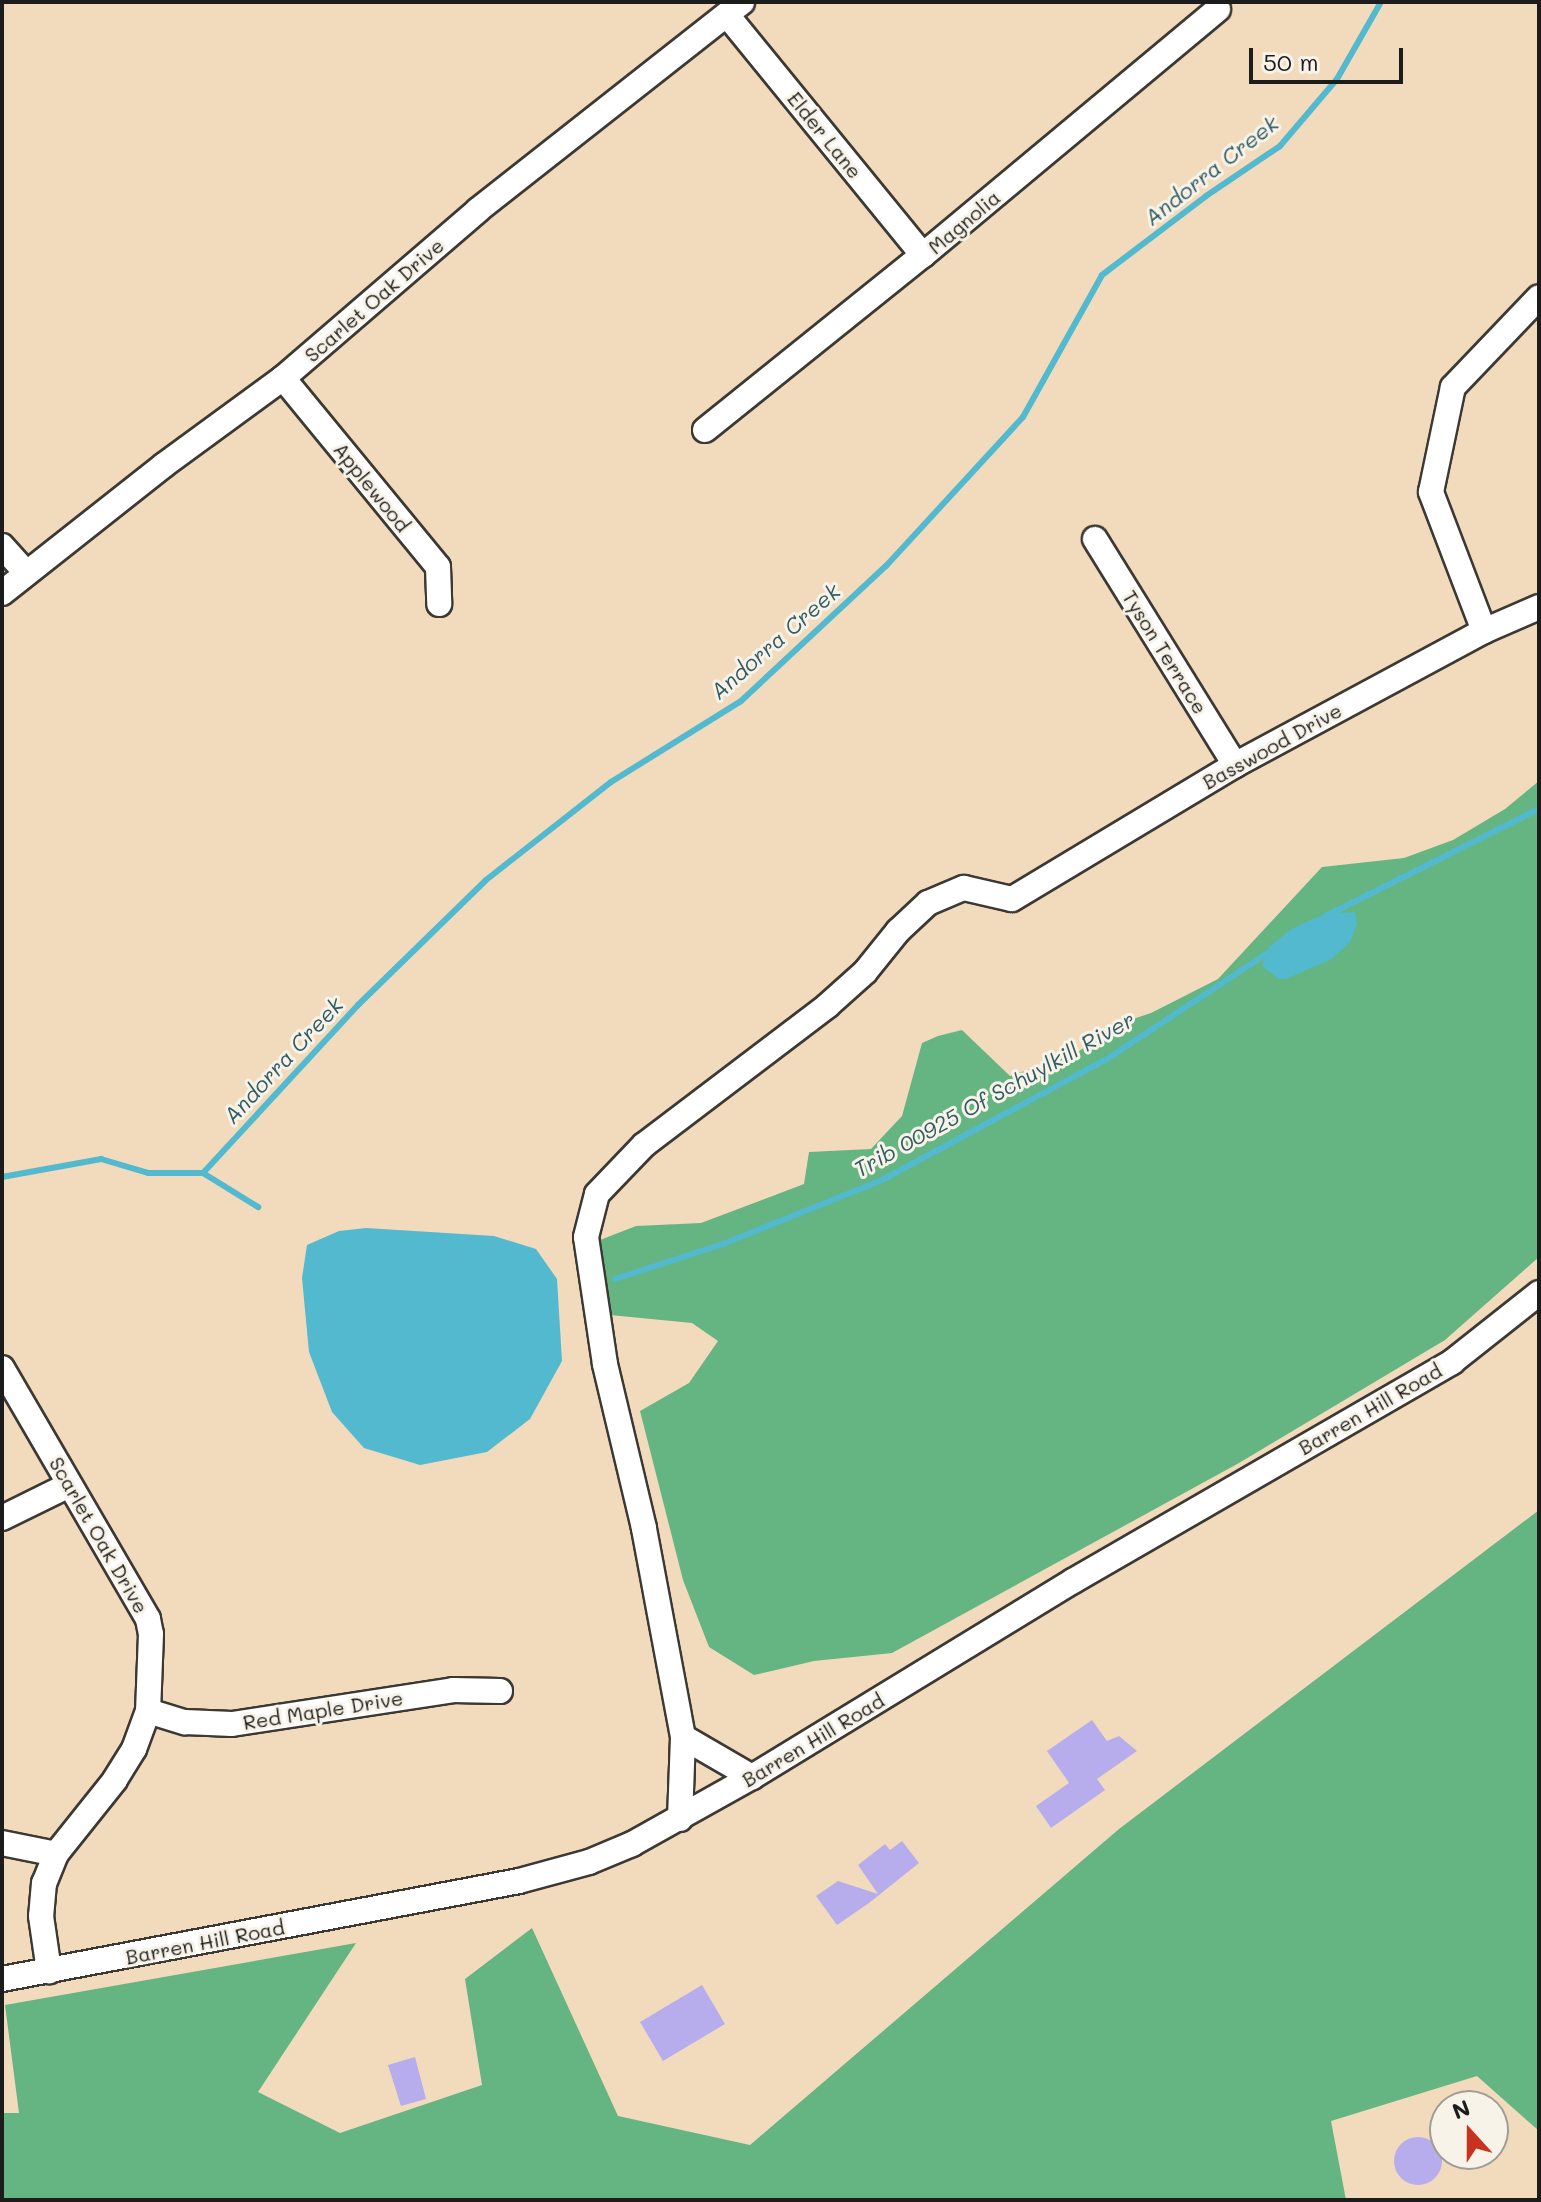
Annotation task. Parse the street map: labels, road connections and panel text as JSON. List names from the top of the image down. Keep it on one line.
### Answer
{"streets":{"street":["Elder Lane","Magnolia","Scarlet Oak Drive","Applewood","Tyson Terrace","Basswood Drive","Barren Hill Road","Red Maple Drive"]},"crossings":[["Elder Lane","Magnolia"],["Elder Lane","Scarlet Oak Drive"],["Scarlet Oak Drive","Applewood"],["Scarlet Oak Drive","Barren Hill Road"],["Scarlet Oak Drive","Red Maple Drive"],["Tyson Terrace","Basswood Drive"]],"water":["Andorra Creek","Trib 00925 Of Schuylkill River"],"scale_bar":"50 m","north":"top"}
